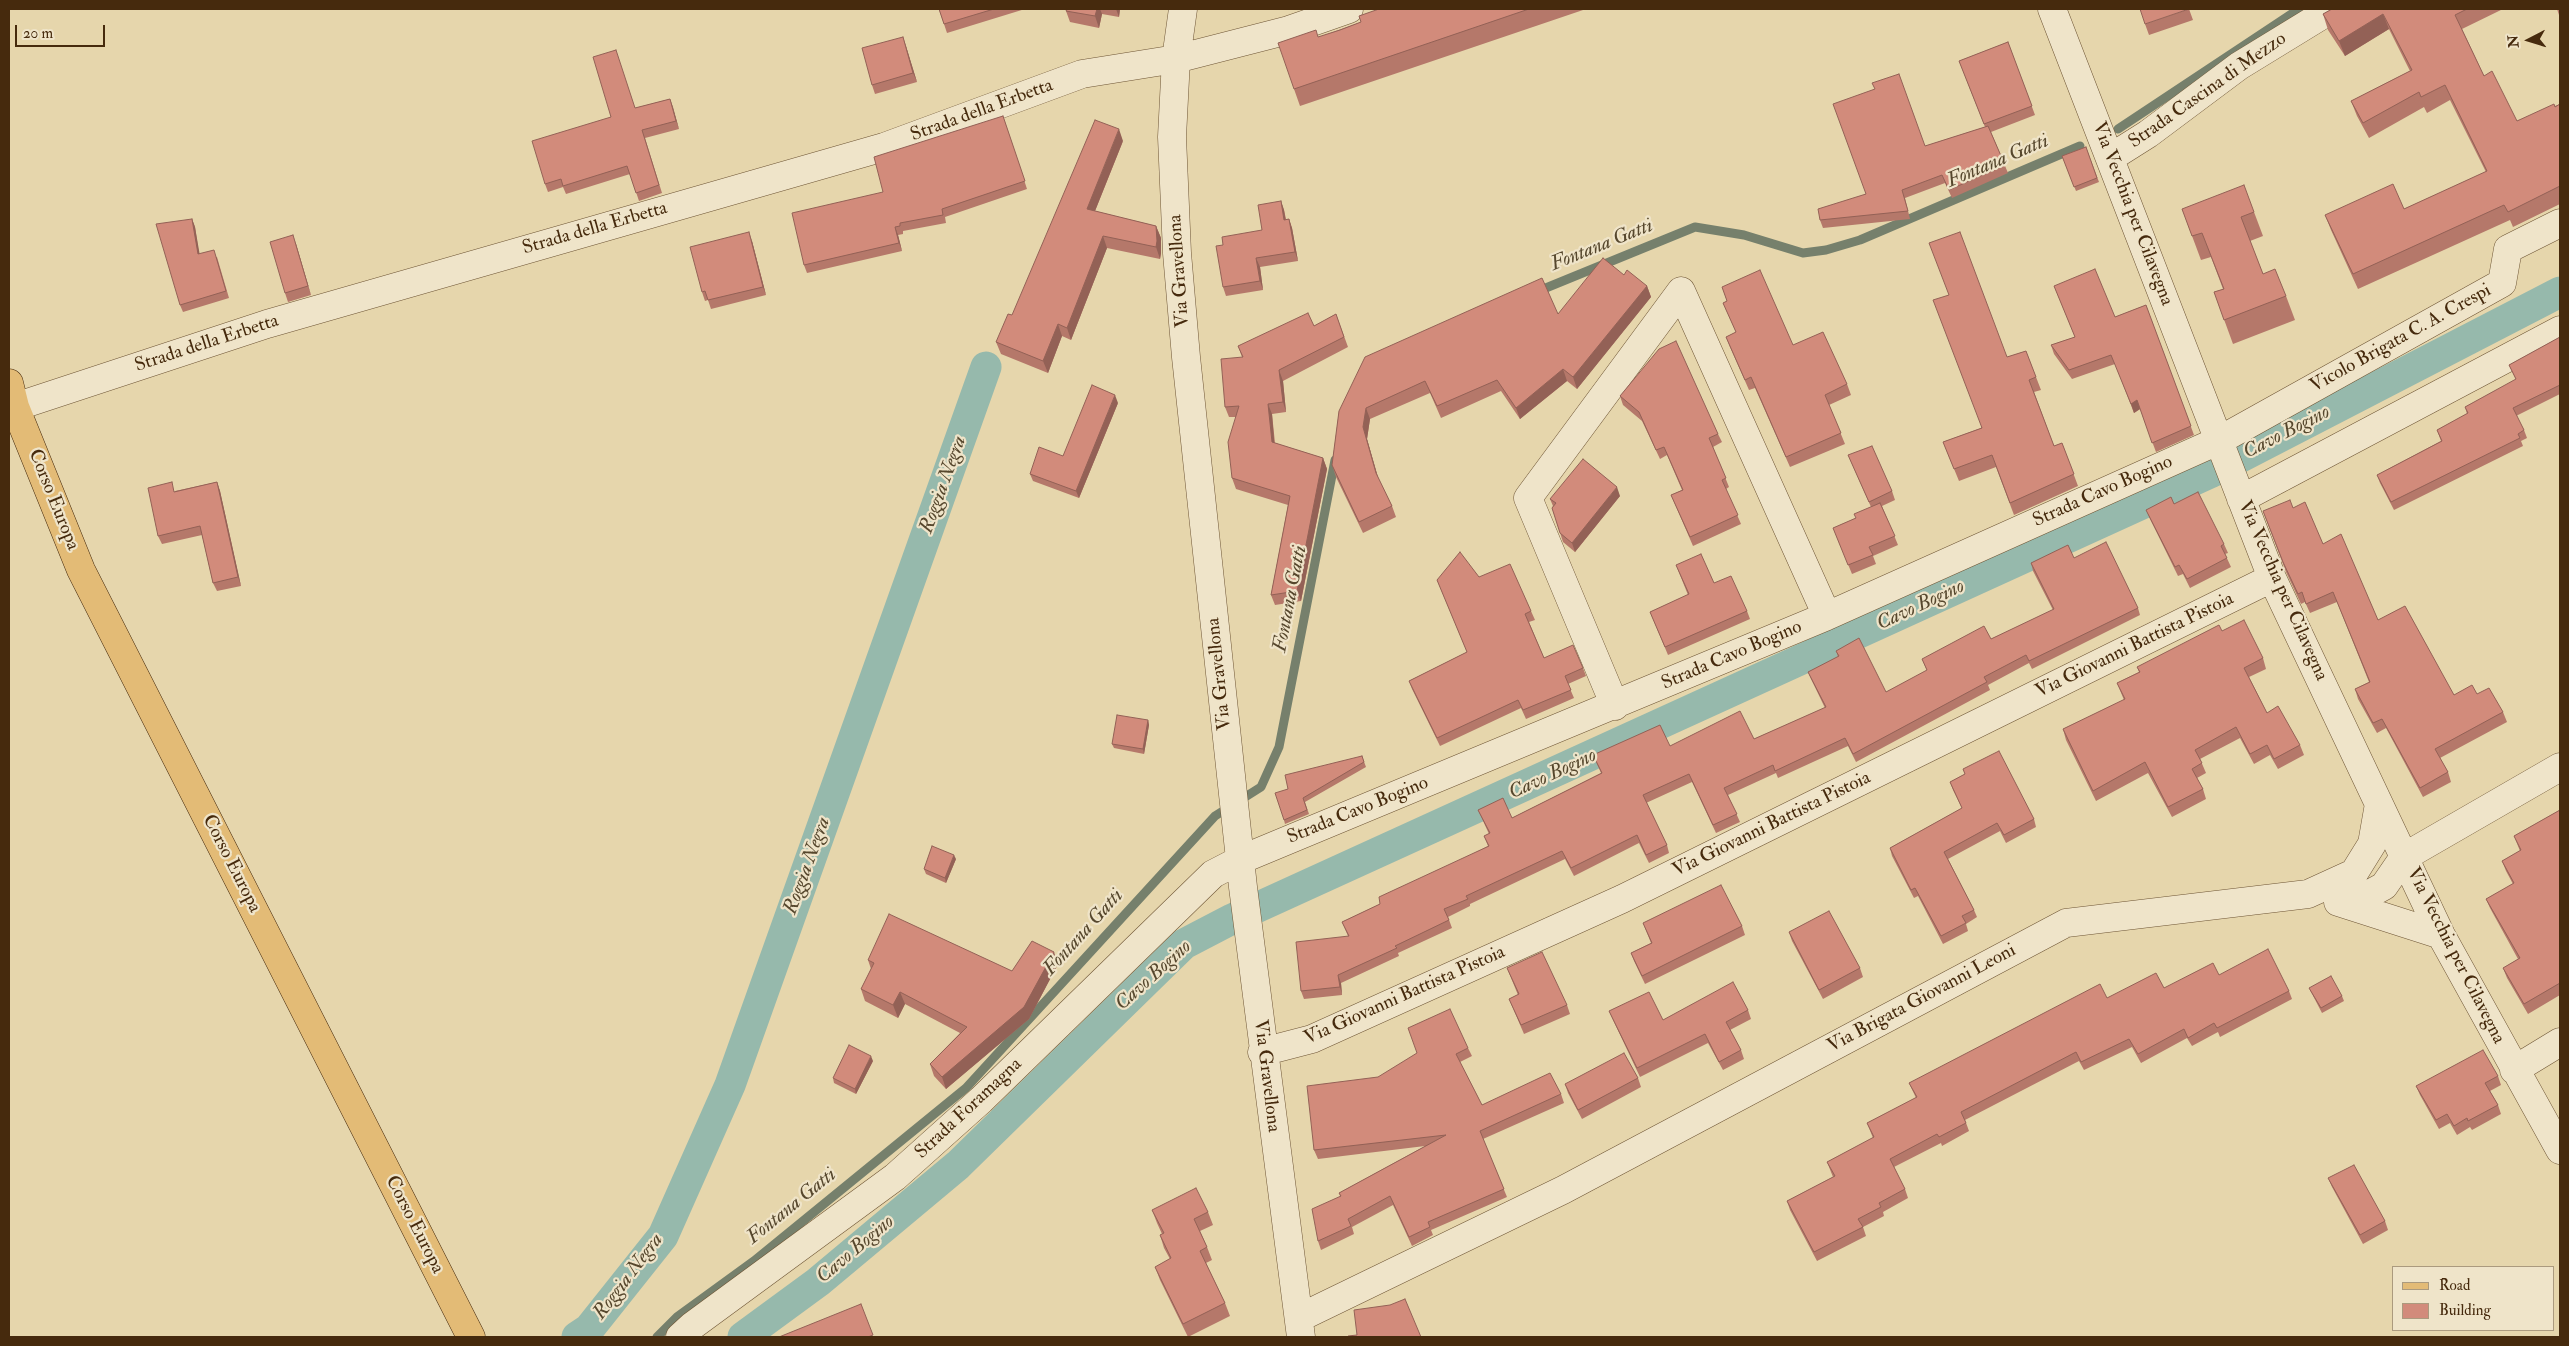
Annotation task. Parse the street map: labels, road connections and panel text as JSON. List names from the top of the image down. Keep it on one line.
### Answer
{"streets":{"main road":["Corso Europa"],"street":["Strada Cascina di Mezzo","Strada della Erbetta","Via Vecchia per Cilavegna","Via Gravellona","Vicolo Brigata C. A. Crespi","Strada Cavo Bogino","Via Giovanni Battista Pistoia","Via Brigata Giovanni Leoni","Strada Foramagna"]},"crossings":[["Strada Cascina di Mezzo","Via Vecchia per Cilavegna"],["Strada della Erbetta","Via Gravellona"],["Strada della Erbetta","Corso Europa"],["Via Vecchia per Cilavegna","Vicolo Brigata C. A. Crespi"],["Via Vecchia per Cilavegna","Strada Cavo Bogino"],["Via Vecchia per Cilavegna","Via Giovanni Battista Pistoia"],["Via Gravellona","Strada Cavo Bogino"],["Via Gravellona","Via Giovanni Battista Pistoia"],["Via Gravellona","Via Brigata Giovanni Leoni"],["Via Gravellona","Strada Foramagna"],["Vicolo Brigata C. A. Crespi","Strada Cavo Bogino"],["Strada Cavo Bogino","Strada Foramagna"]],"water":["Fontana Gatti","Cavo Bogino","Roggia Negra"],"legend":["Road","Building"],"scale_bar":"20 m","north":"left"}
